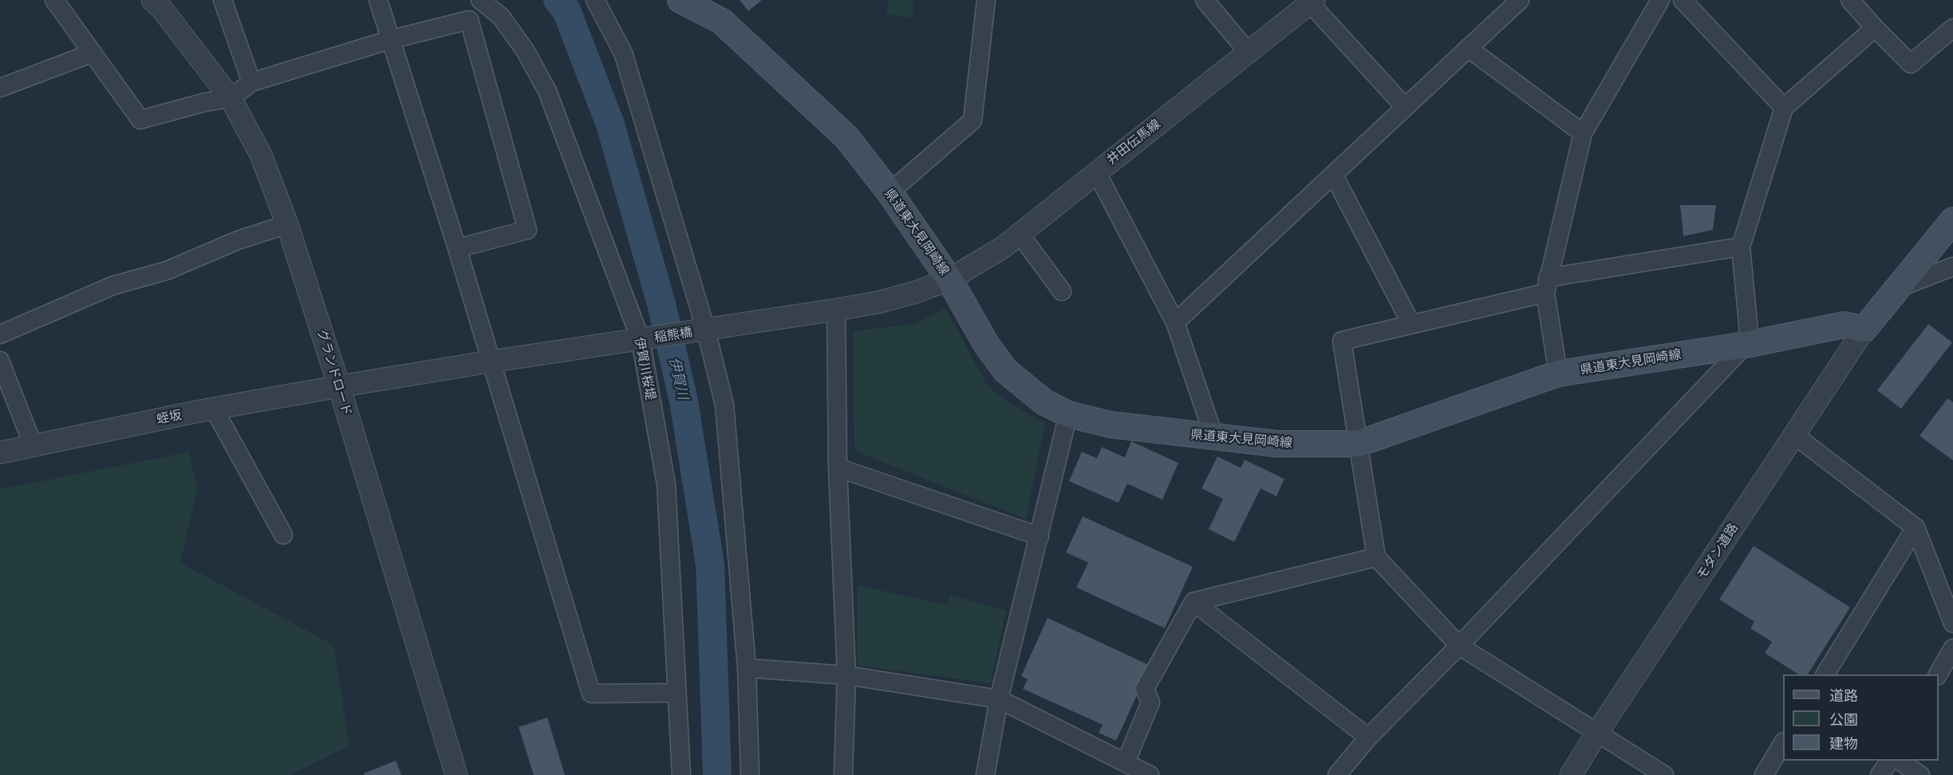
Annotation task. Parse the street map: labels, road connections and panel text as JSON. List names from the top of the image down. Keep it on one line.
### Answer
{"streets":{"main road":["県道東大見岡崎線"],"street":["井田伝馬線","稲熊橋","伊賀川桜堤","グランドロード","蛭坂","モダン道路"]},"crossings":[["井田伝馬線","県道東大見岡崎線"],["井田伝馬線","稲熊橋"],["県道東大見岡崎線","モダン道路"],["稲熊橋","伊賀川桜堤"],["稲熊橋","蛭坂"],["グランドロード","蛭坂"]],"water":["伊賀川"],"legend":["道路","公園","建物"]}
